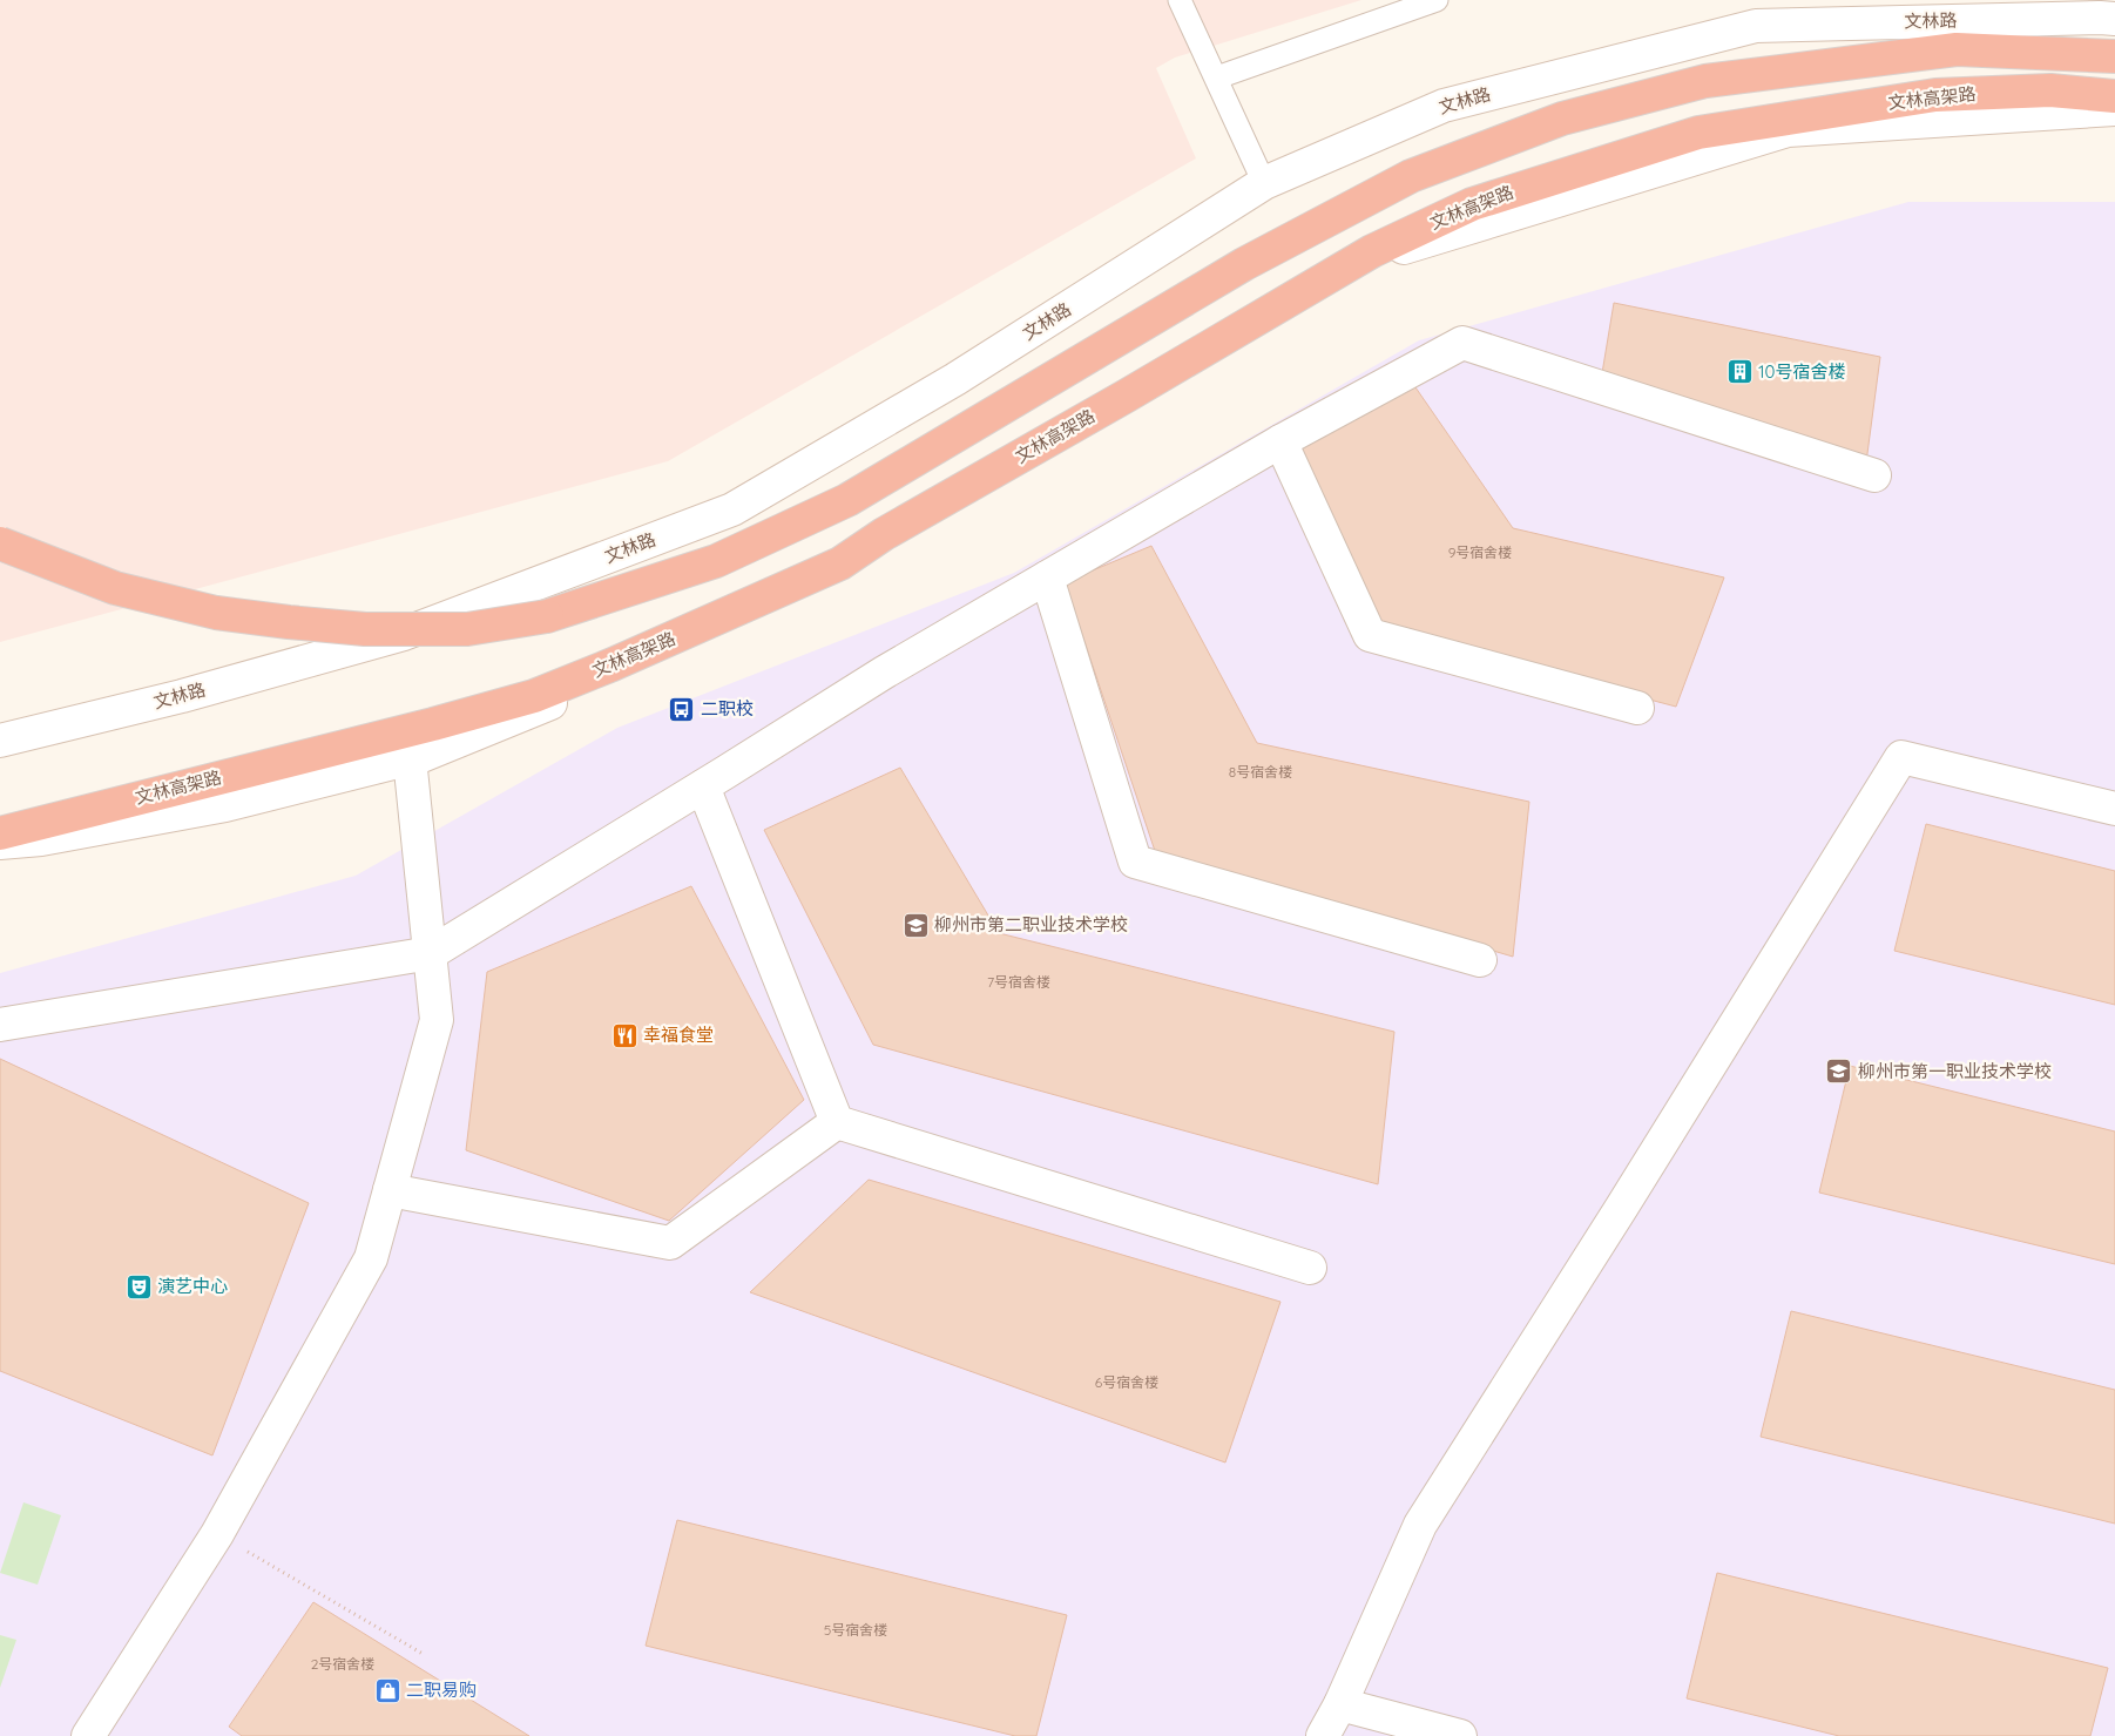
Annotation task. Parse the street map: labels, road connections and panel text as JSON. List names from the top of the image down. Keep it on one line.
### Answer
{"streets":{"highway":["文林高架路"],"street":["文林路"]},"places":{"building":["10号宿舍楼"],"bus stop":["二职校"],"school or university":["柳州市第二职业技术学校","柳州市第一职业技术学校"],"restaurant":["幸福食堂"],"theatre":["演艺中心"],"shop":["二职易购"]},"house_numbers":["9号宿舍楼","8号宿舍楼","7号宿舍楼","6号宿舍楼","5号宿舍楼","2号宿舍楼"]}
